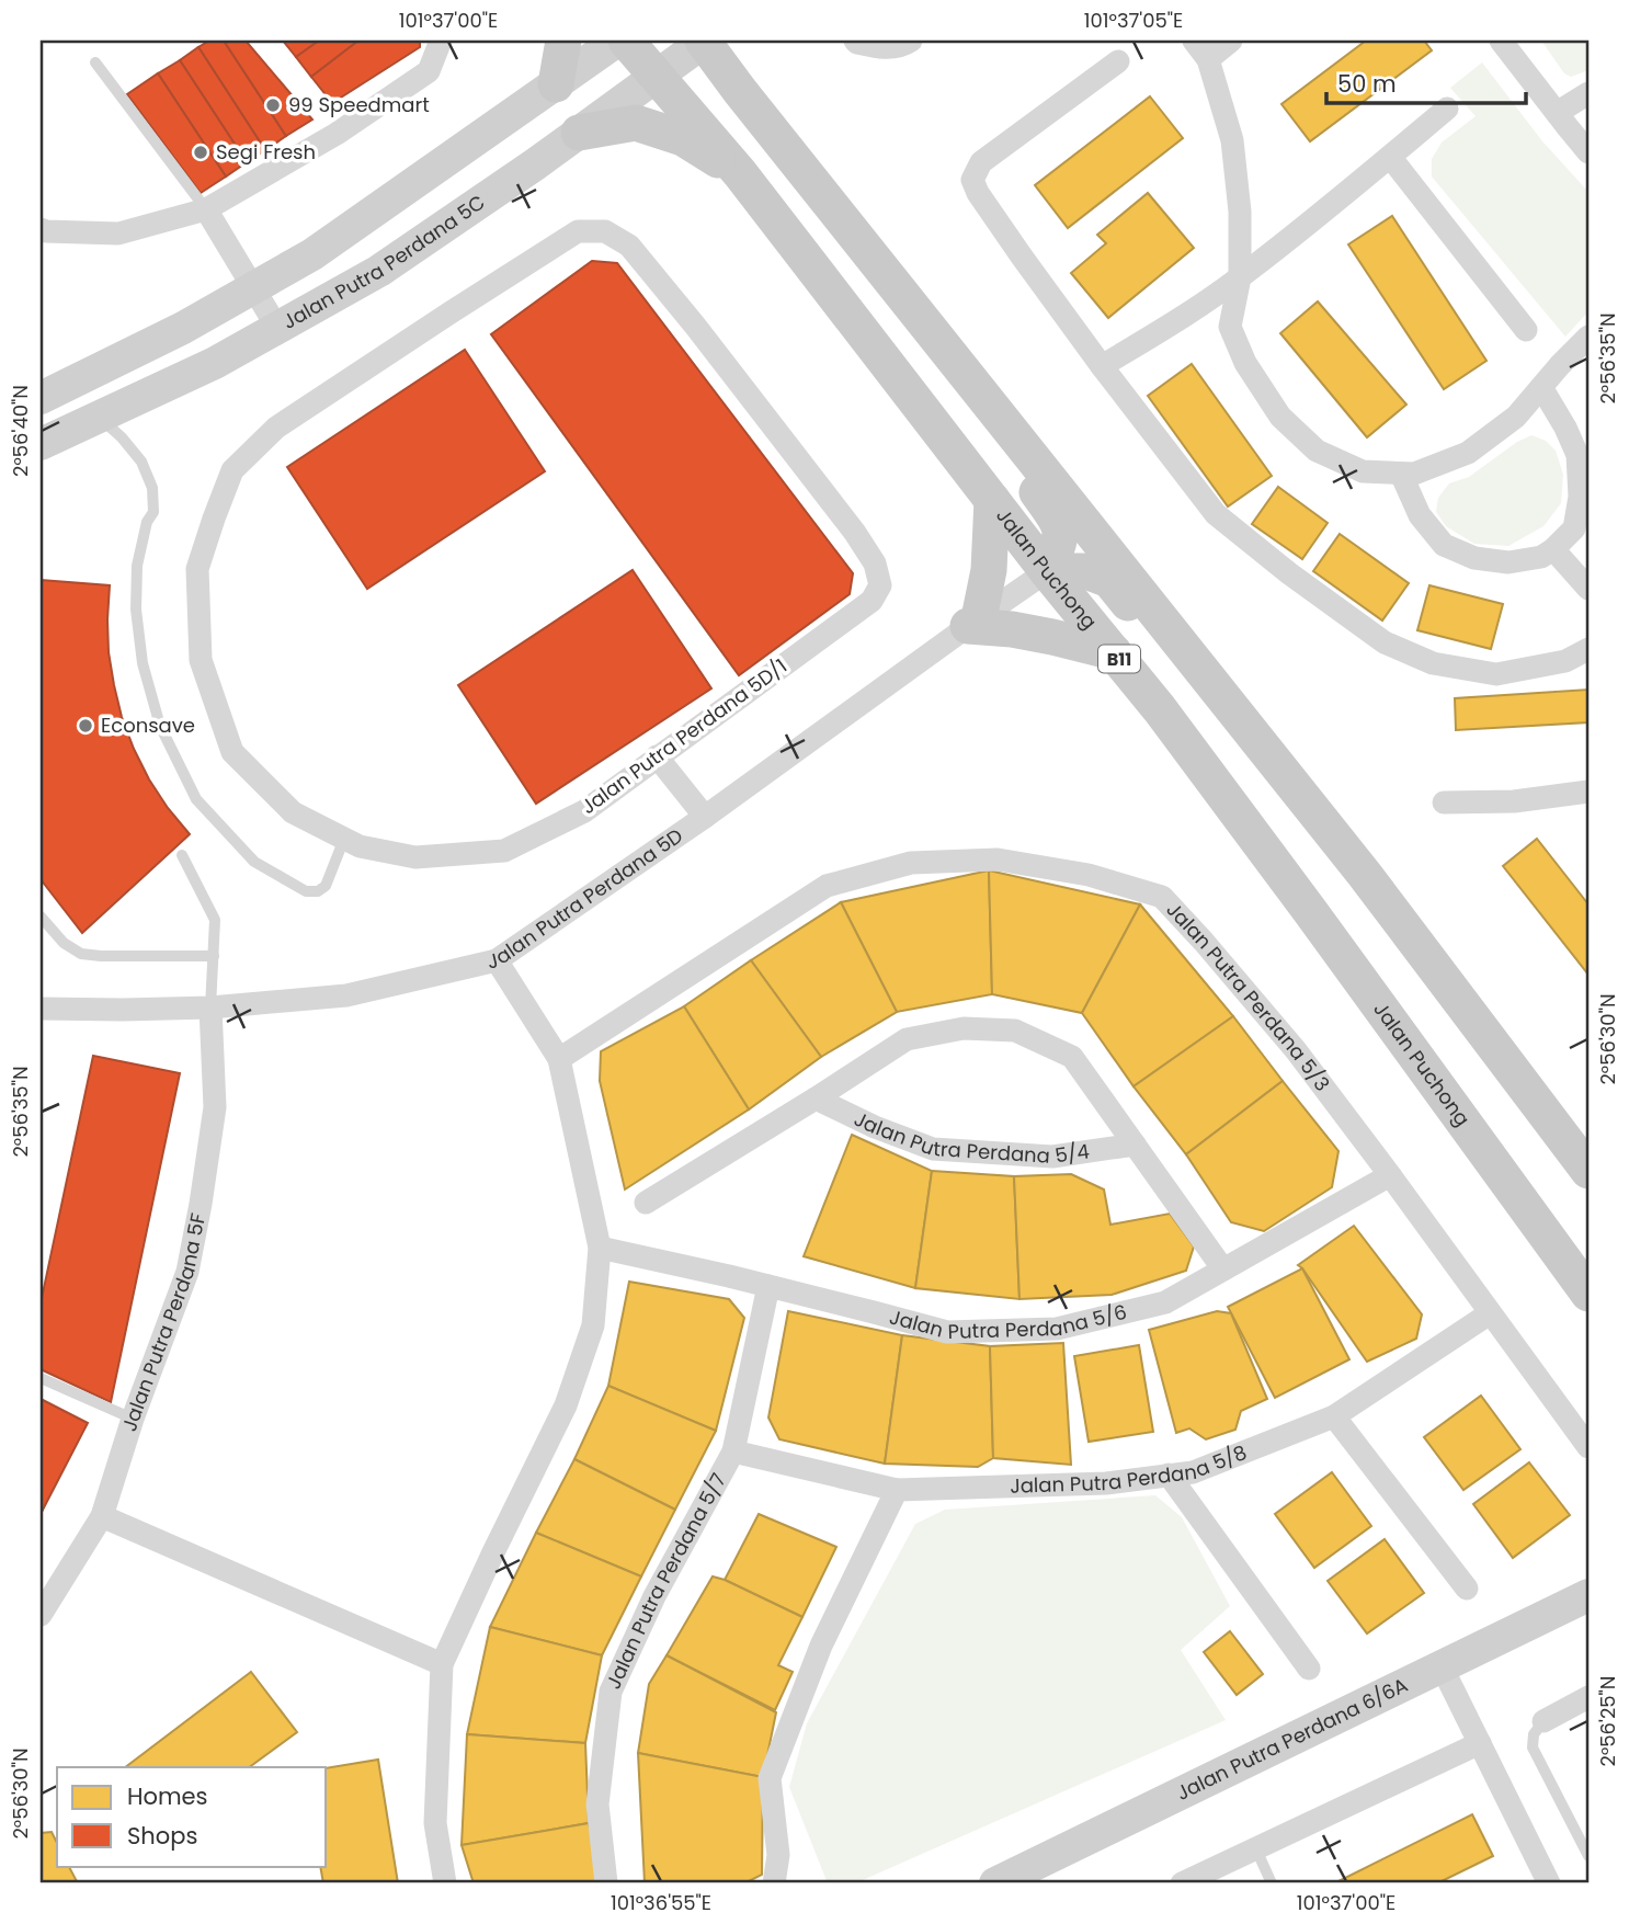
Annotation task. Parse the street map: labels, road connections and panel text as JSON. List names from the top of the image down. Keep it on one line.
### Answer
{"streets":{"main road":["Jalan Puchong","B11"],"street":["Jalan Putra Perdana 5C","Jalan Putra Perdana 5D/1","Jalan Putra Perdana 5D","Jalan Putra Perdana 5/3","Jalan Putra Perdana 5/4","Jalan Putra Perdana 5/6","Jalan Putra Perdana 5F","Jalan Putra Perdana 5/8","Jalan Putra Perdana 5/7","Jalan Putra Perdana 6/6A"]},"crossings":[["Jalan Putra Perdana 5C","Jalan Puchong"],["Jalan Puchong","Jalan Putra Perdana 5D"],["Jalan Putra Perdana 5D","Jalan Putra Perdana 5F"],["Jalan Putra Perdana 5/3","Jalan Putra Perdana 5/6"],["Jalan Putra Perdana 5/3","Jalan Putra Perdana 5/8"],["Jalan Putra Perdana 5/6","Jalan Putra Perdana 5/7"],["Jalan Putra Perdana 5/8","Jalan Putra Perdana 5/7"]],"places":["99 Speedmart","Segi Fresh","Econsave"],"legend":["Homes","Shops"],"scale_bar":"50 m","coordinates":["101°37'00\"E","101°37'05\"E","2°56'35\"N","2°56'40\"N","2°56'30\"N","2°56'25\"N","101°36'55\"E"]}
